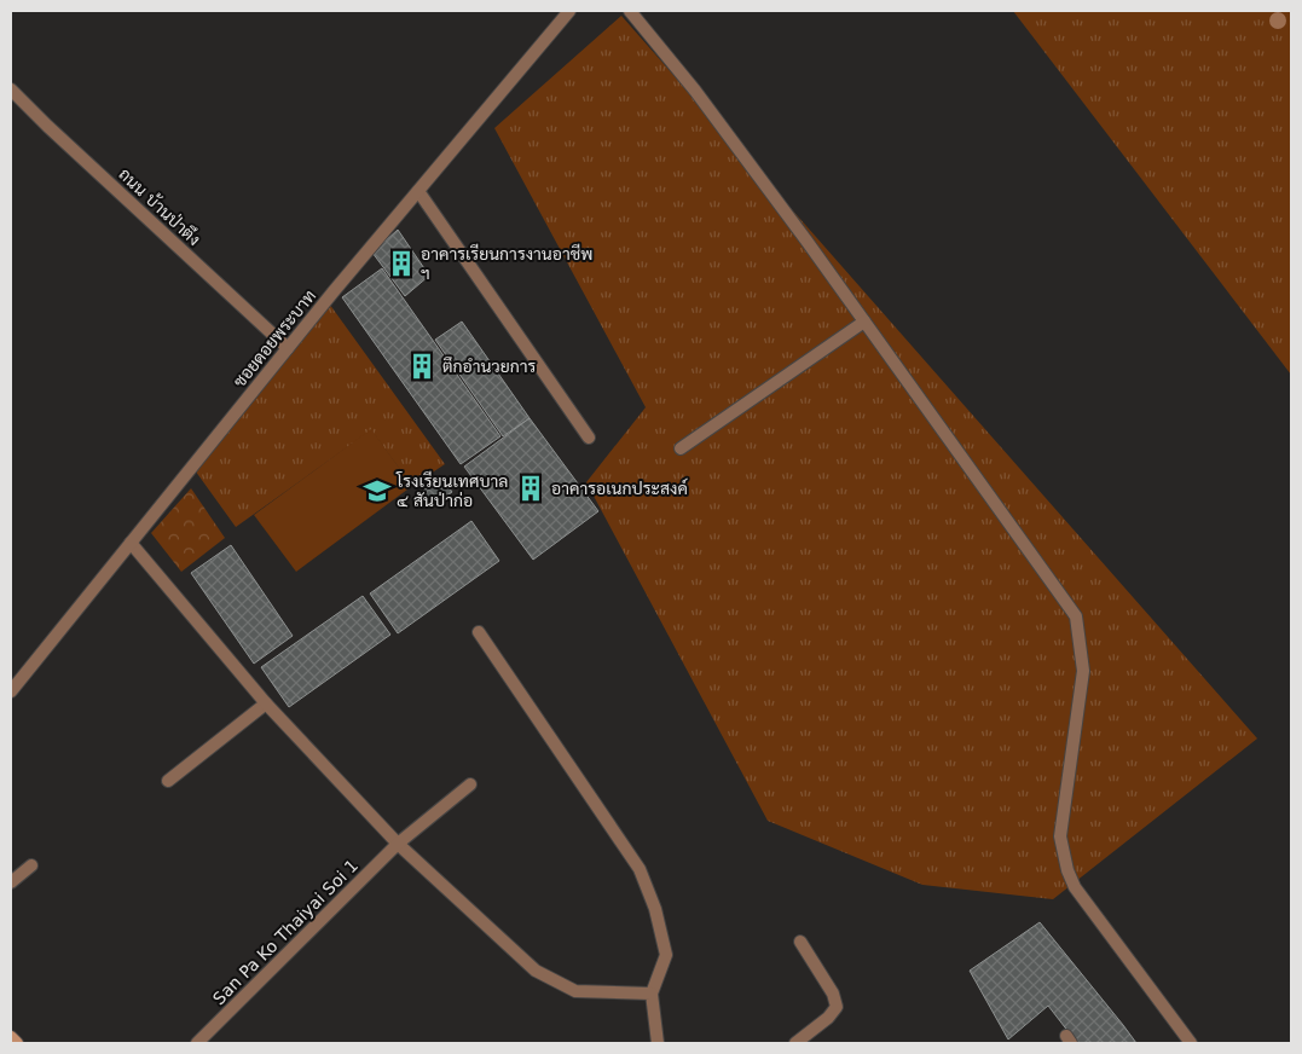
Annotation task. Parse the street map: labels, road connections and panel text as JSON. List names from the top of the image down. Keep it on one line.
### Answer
{"streets":{"street":["ถนน บ้านป่าตึง","ซอยดอยพระบาท","San Pa Ko Thaiyai Soi 1"]},"crossings":[["ถนน บ้านป่าตึง","ซอยดอยพระบาท"]],"places":{"building":["อาคารเรียนการงานอาชีพ ฯ","ตึกอำนวยการ","อาคารอเนกประสงค์"],"school or university":["โรงเรียนเทศบาล ๔ สันป่าก่อ"]}}
